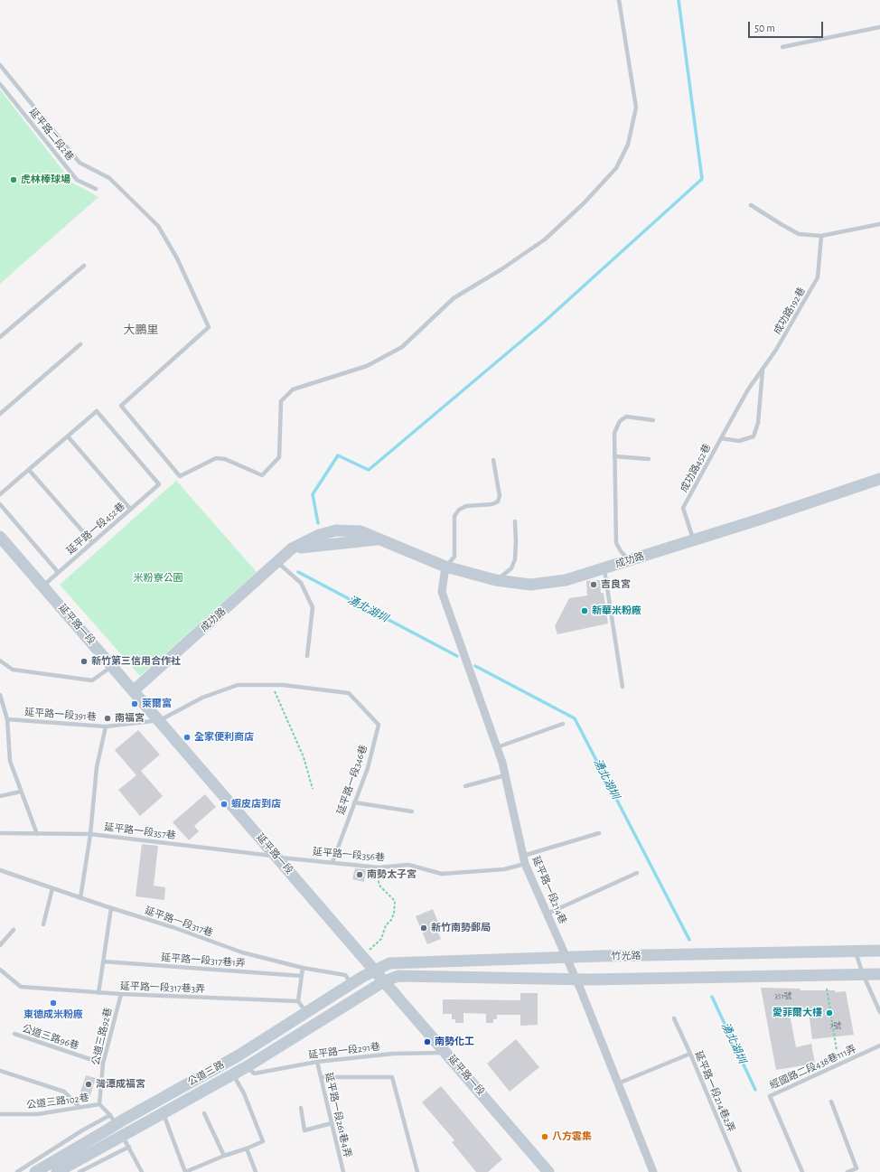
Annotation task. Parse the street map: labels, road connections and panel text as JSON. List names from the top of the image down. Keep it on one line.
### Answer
{"streets":{"street":["成功路","延平路一段","延平路一段214巷","竹光路","公道三路"],"lane":["延平路二段2巷","成功路192巷","成功路452巷","延平路一段452巷","延平路一段391巷","延平路一段346巷","延平路一段357巷","延平路一段356巷","延平路一段317巷","延平路一段317巷1弄","延平路一段317巷3弄","公道三路92巷","公道三路96巷","延平路一段291巷","經國路二段438巷111弄","延平路一段214巷2弄","公道三路102巷","延平路一段261巷4弄"]},"crossings":[["成功路192巷","成功路452巷"],["成功路452巷","成功路"],["延平路一段452巷","延平路一段"],["成功路","延平路一段"],["成功路","延平路一段214巷"],["延平路一段","延平路一段391巷"],["延平路一段","延平路一段346巷"],["延平路一段","延平路一段357巷"],["延平路一段","延平路一段356巷"],["延平路一段","竹光路"],["延平路一段","延平路一段291巷"],["延平路一段","公道三路"],["延平路一段391巷","延平路一段346巷"],["延平路一段346巷","延平路一段356巷"],["延平路一段357巷","延平路一段356巷"],["延平路一段356巷","延平路一段214巷"],["延平路一段214巷","竹光路"],["延平路一段317巷","公道三路"],["竹光路","公道三路"],["延平路一段317巷3弄","公道三路92巷"],["公道三路92巷","公道三路96巷"],["公道三路92巷","公道三路102巷"],["延平路一段291巷","公道三路"],["延平路一段291巷","延平路一段261巷4弄"],["公道三路","公道三路102巷"]],"districts":["大鵬里"],"water":["湧北湖圳"],"parks":["米粉寮公園"],"places":["虎林棒球場","吉良宮","新華米粉廠","新竹第三信用合作社","萊爾富","南福宮","全家便利商店","蝦皮店到店","南勢太子宮","新竹南勢郵局","東德成米粉廠","愛菲爾大樓","南勢化工","灣潭成福宮","八方雲集"],"house_numbers":["351號","7號"],"scale_bar":"50 m"}
